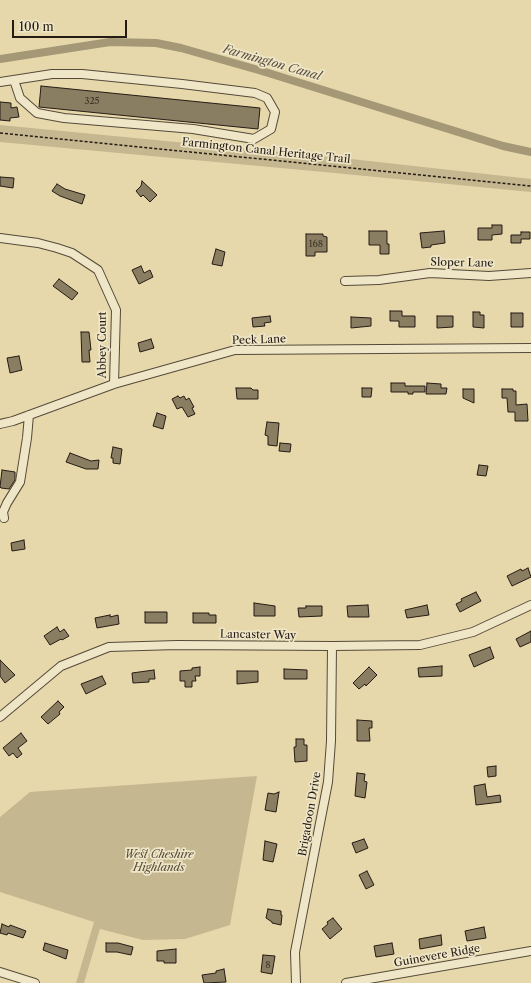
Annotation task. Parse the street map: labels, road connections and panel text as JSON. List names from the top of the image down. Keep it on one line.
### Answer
{"streets":{"street":["Sloper Lane","Peck Lane","Abbey Court","Lancaster Way","Brigadoon Drive","Guinevere Ridge"],"path":["Farmington Canal Heritage Trail"]},"crossings":[["Peck Lane","Abbey Court"],["Lancaster Way","Brigadoon Drive"]],"water":["Farmington Canal"],"parks":["West Cheshire Highlands"],"house_numbers":["325","168","8"],"scale_bar":"100 m"}
